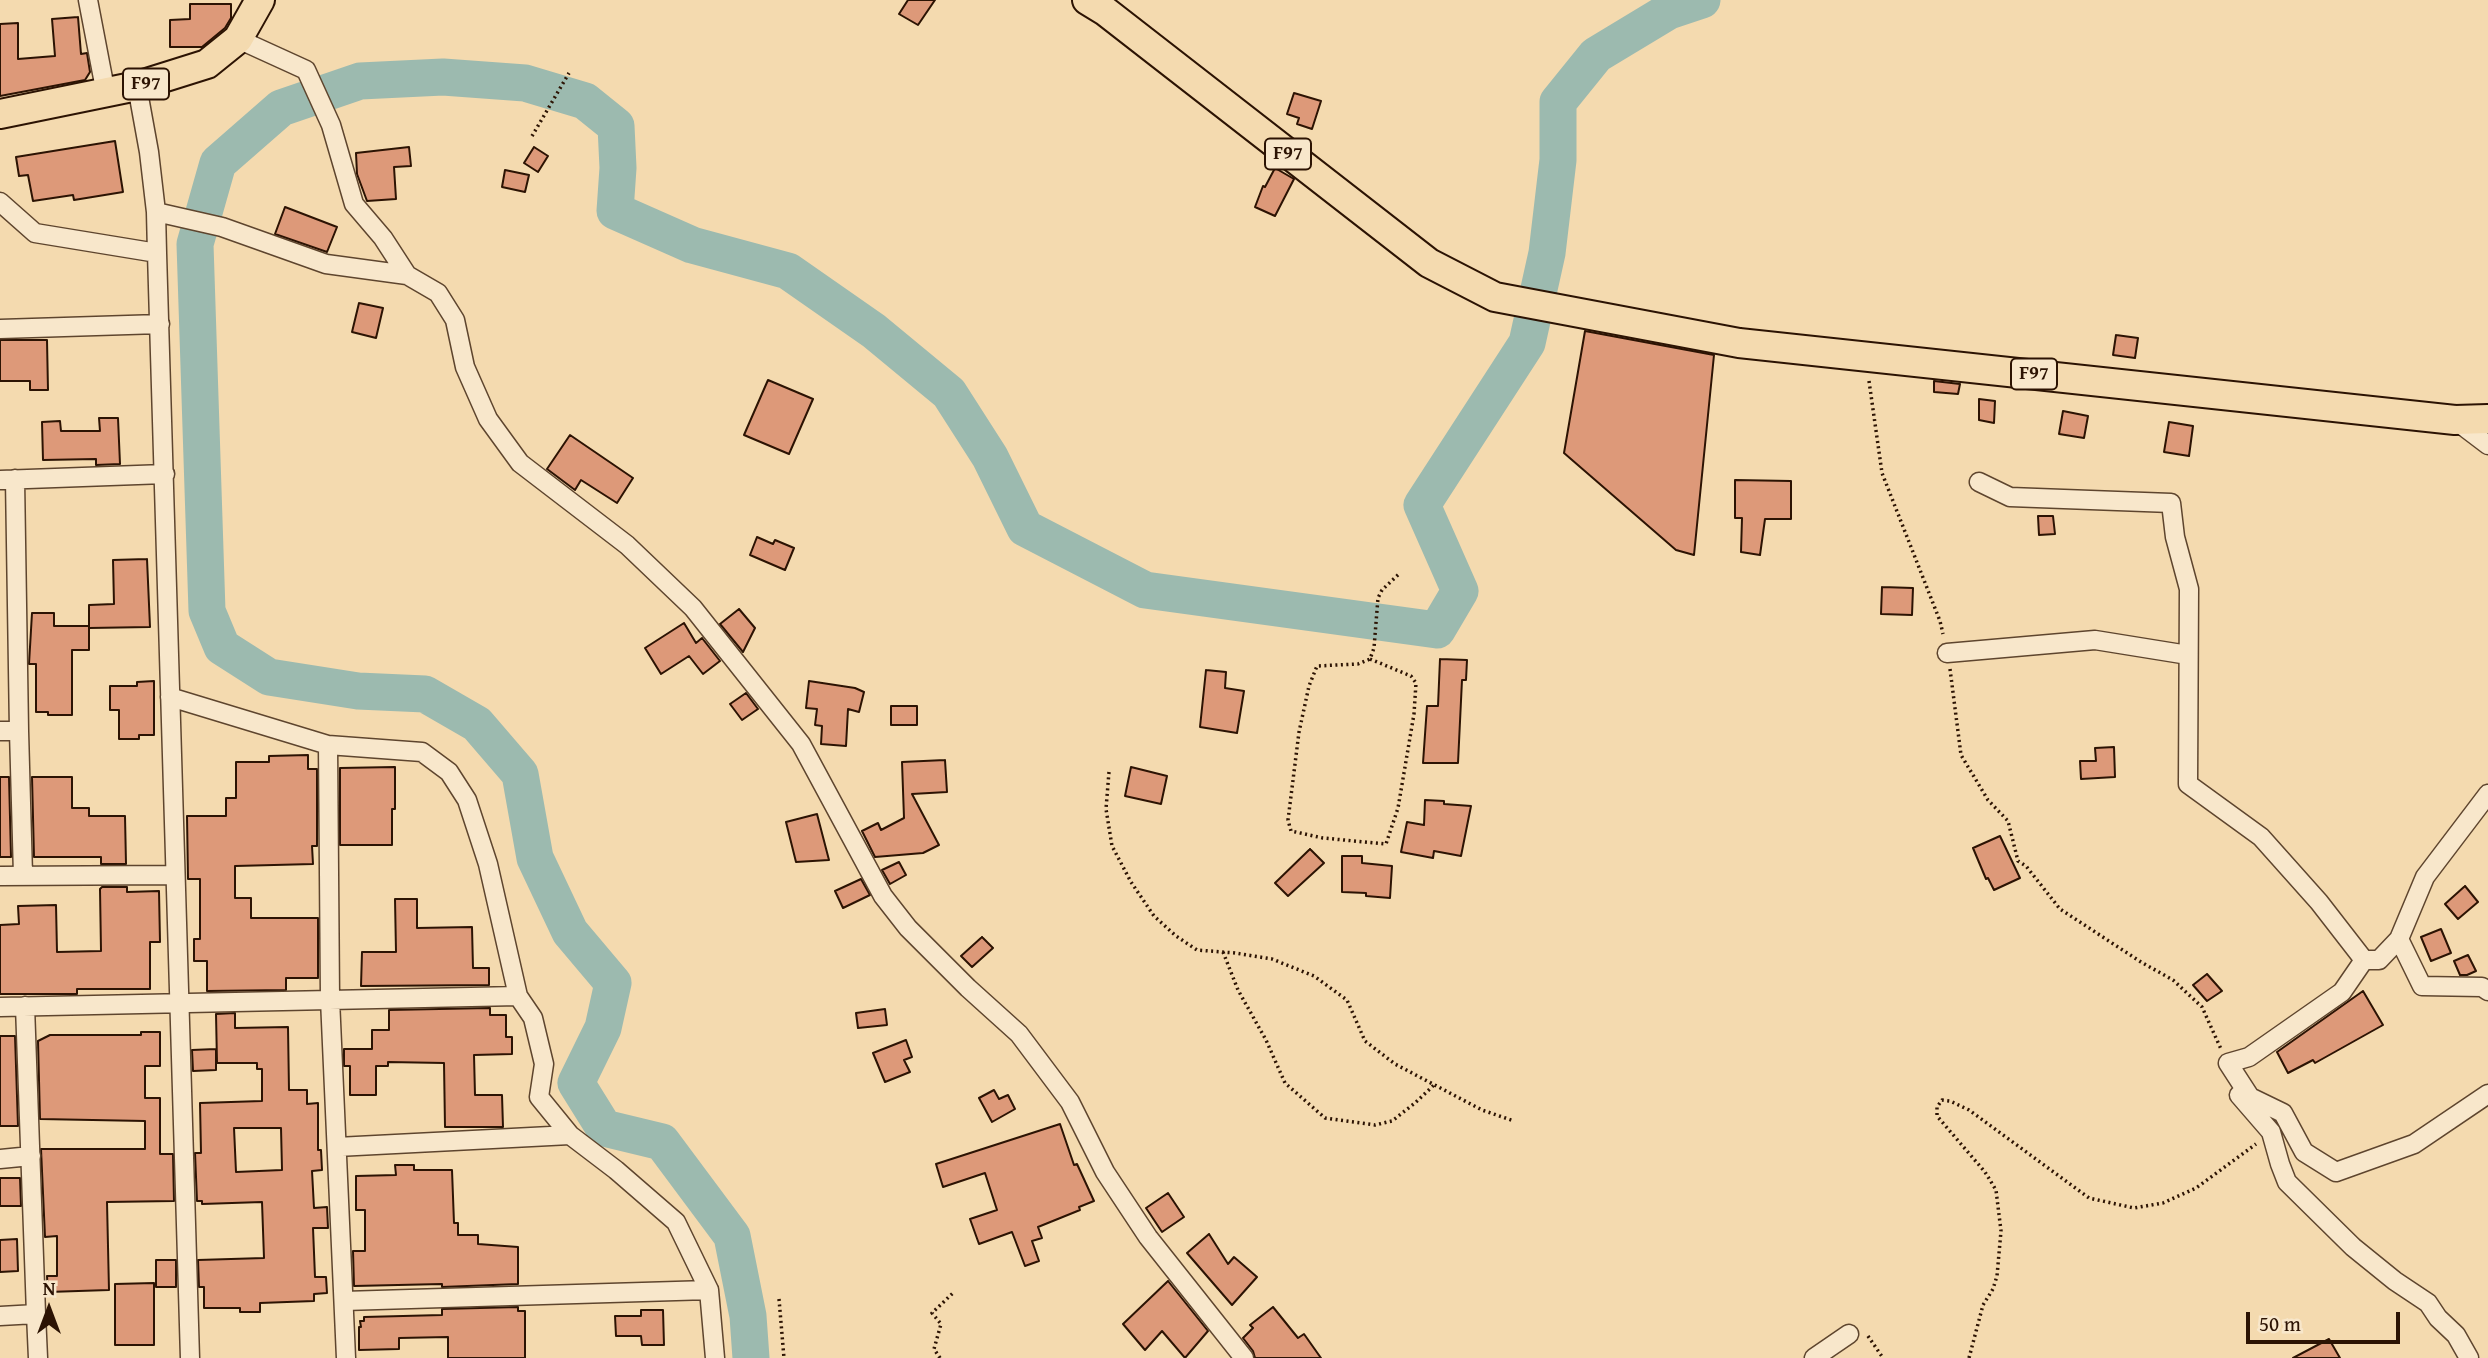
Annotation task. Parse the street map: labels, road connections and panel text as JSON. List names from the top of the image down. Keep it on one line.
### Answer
{"streets":{"main road":["F97"]},"scale_bar":"50 m","north":"top"}
